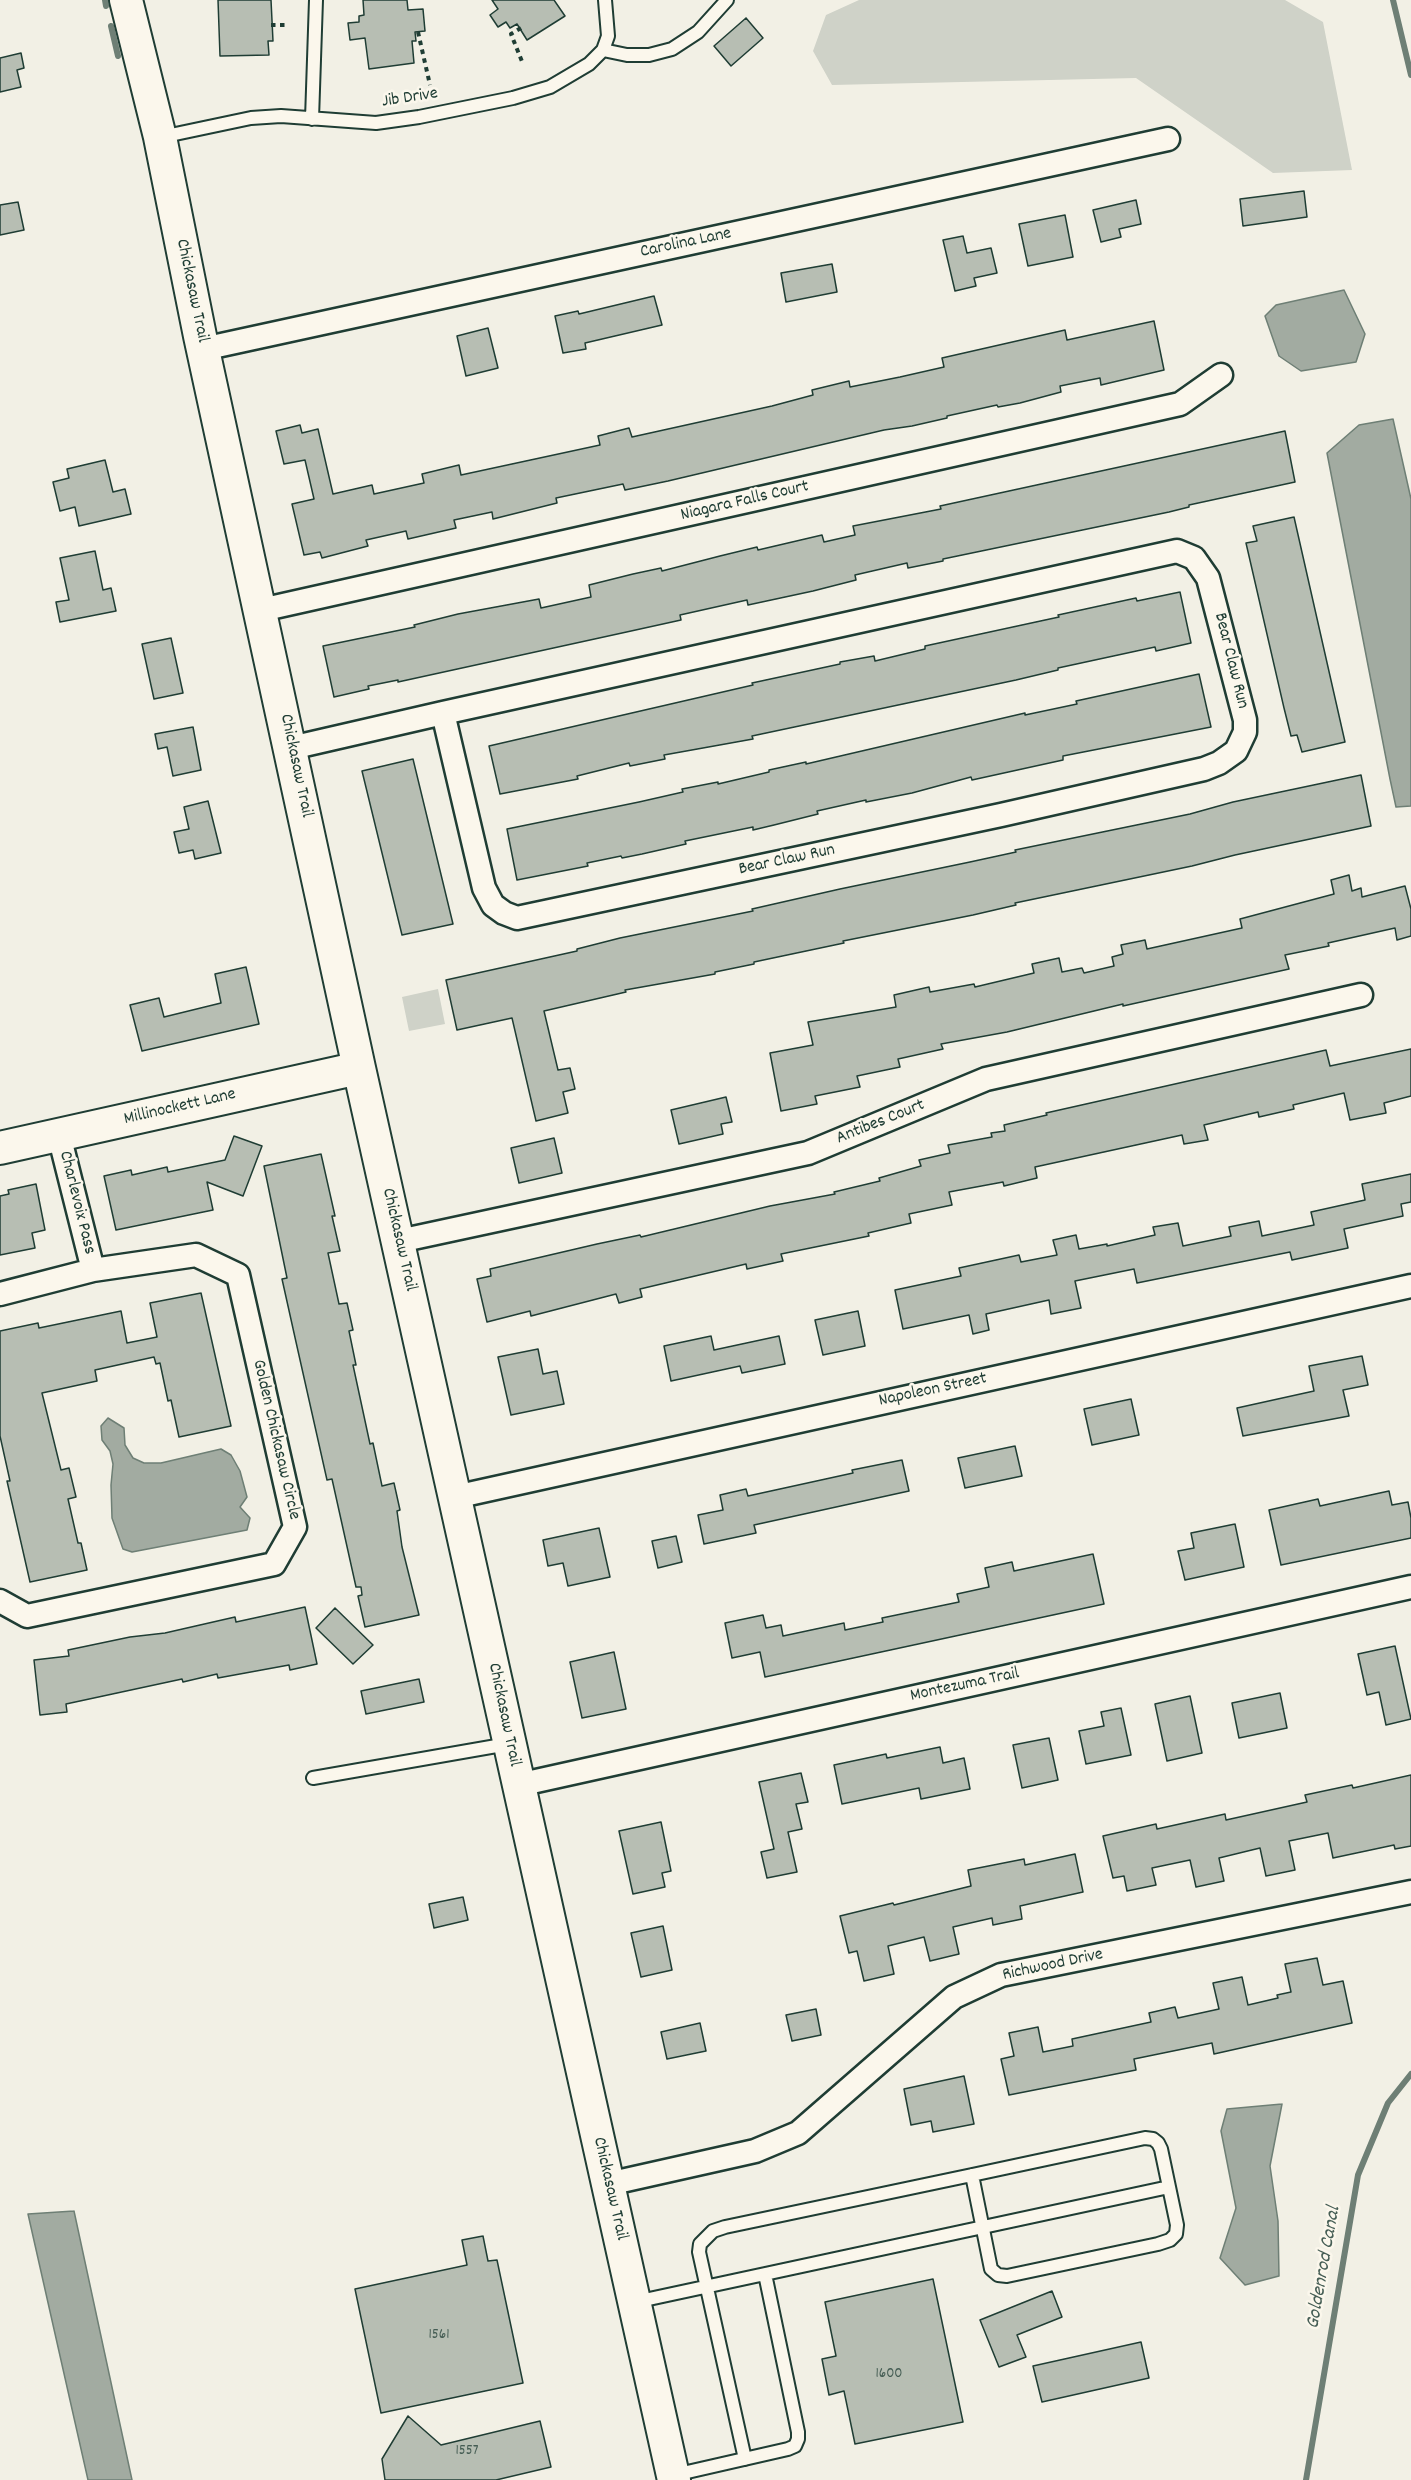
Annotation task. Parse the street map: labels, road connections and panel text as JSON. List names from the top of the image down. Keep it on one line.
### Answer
{"streets":{"street":["Carolina Lane","Chickasaw Trail","Niagara Falls Court","Bear Claw Run","Millinockett Lane","Antibes Court","Charlevoix Pass","Napoleon Street","Golden Chickasaw Circle","Montezuma Trail","Richwood Drive"],"lane":["Jib Drive"]},"crossings":[["Jib Drive","Chickasaw Trail"],["Carolina Lane","Chickasaw Trail"],["Chickasaw Trail","Niagara Falls Court"],["Chickasaw Trail","Bear Claw Run"],["Chickasaw Trail","Millinockett Lane"],["Chickasaw Trail","Antibes Court"],["Chickasaw Trail","Napoleon Street"],["Chickasaw Trail","Montezuma Trail"],["Chickasaw Trail","Richwood Drive"],["Millinockett Lane","Charlevoix Pass"],["Charlevoix Pass","Golden Chickasaw Circle"]],"water":["Goldenrod Canal"],"house_numbers":["1561","1600","1557"]}
